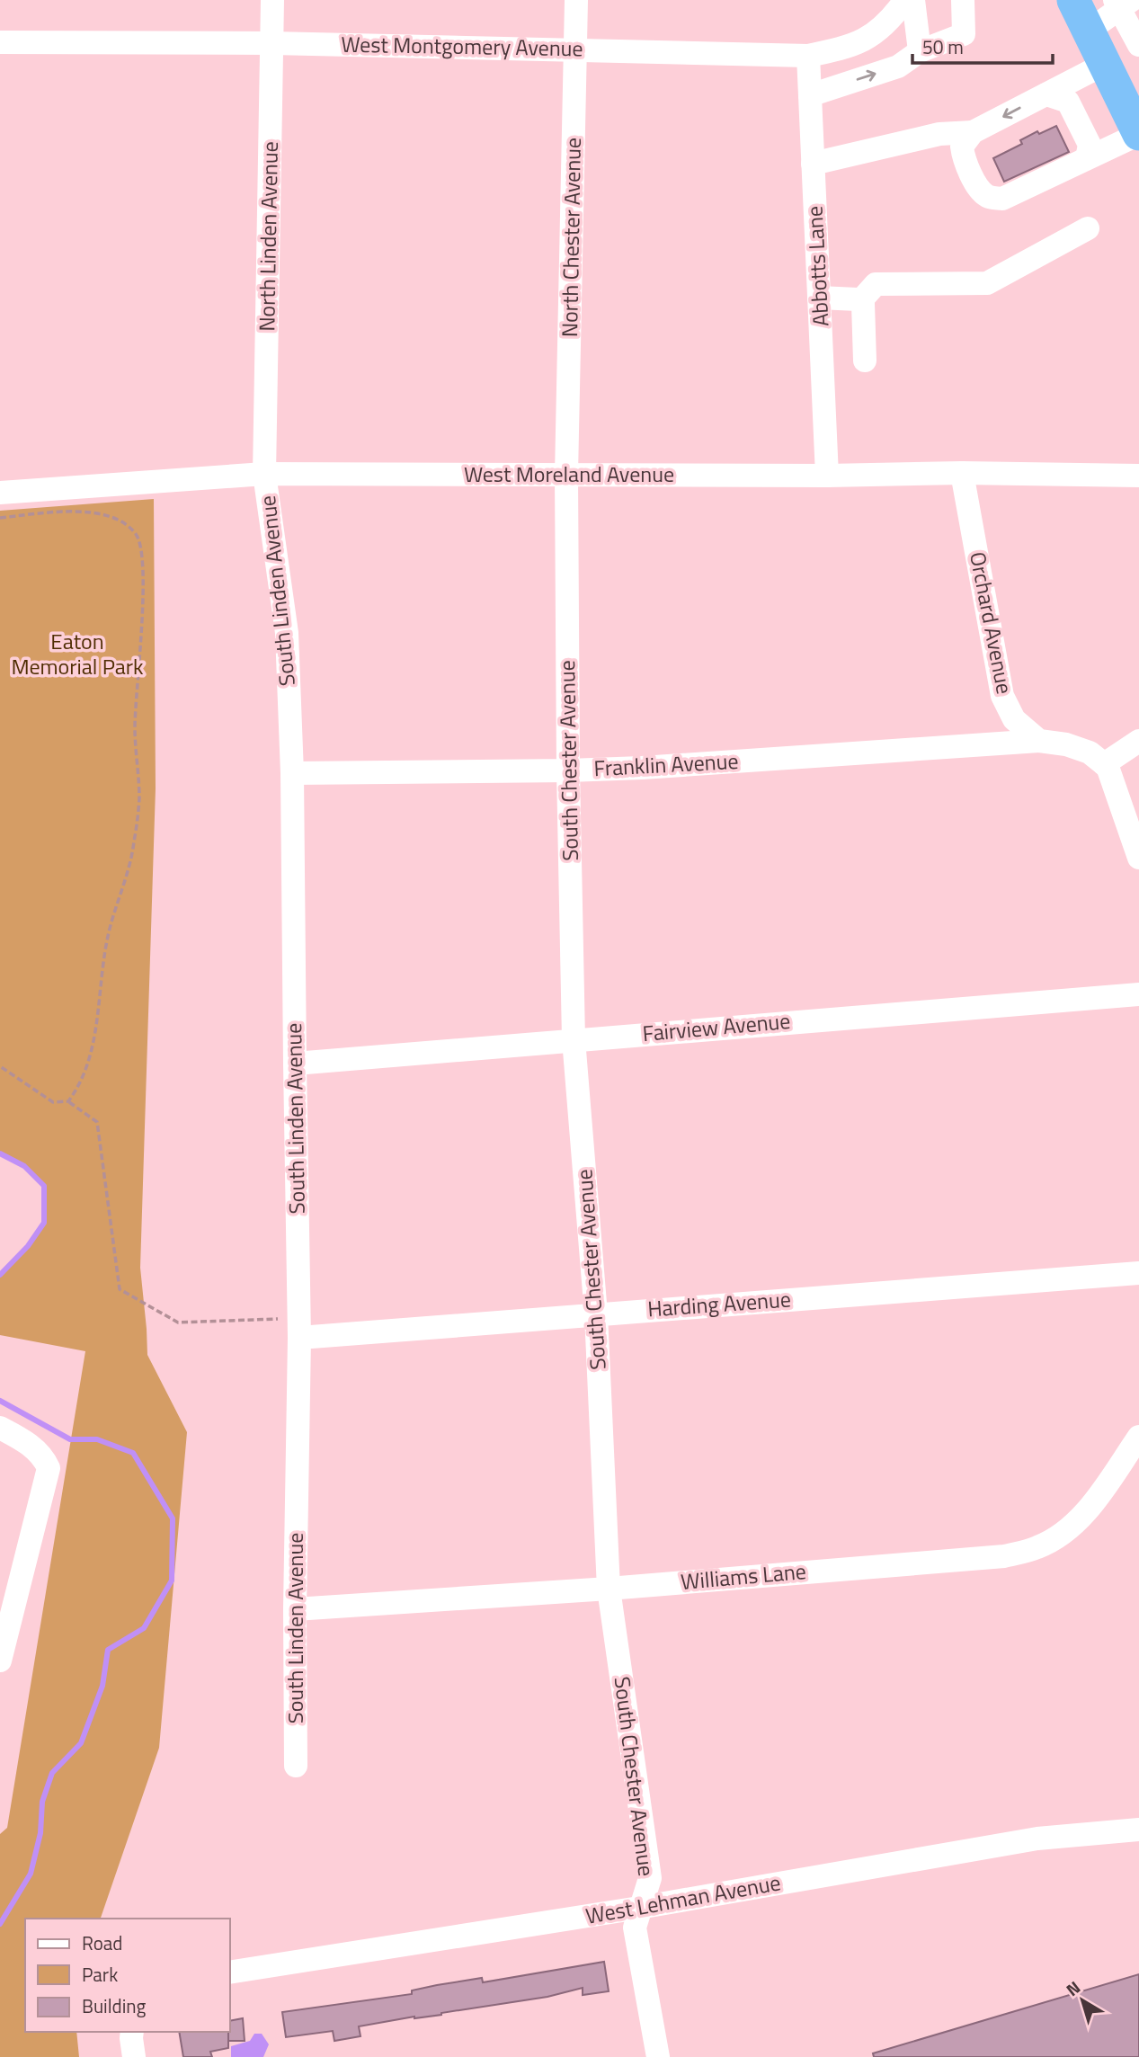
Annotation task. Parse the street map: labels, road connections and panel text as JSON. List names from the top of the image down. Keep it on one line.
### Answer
{"streets":{"street":["West Montgomery Avenue","North Linden Avenue","North Chester Avenue","Abbotts Lane","West Moreland Avenue","South Linden Avenue","Orchard Avenue","South Chester Avenue","Franklin Avenue","Fairview Avenue","Harding Avenue","Williams Lane","West Lehman Avenue"]},"crossings":[["West Montgomery Avenue","North Linden Avenue"],["West Montgomery Avenue","North Chester Avenue"],["West Montgomery Avenue","Abbotts Lane"],["North Linden Avenue","West Moreland Avenue"],["North Linden Avenue","South Linden Avenue"],["North Chester Avenue","West Moreland Avenue"],["North Chester Avenue","South Chester Avenue"],["Abbotts Lane","West Moreland Avenue"],["West Moreland Avenue","South Linden Avenue"],["West Moreland Avenue","Orchard Avenue"],["West Moreland Avenue","South Chester Avenue"],["South Linden Avenue","Franklin Avenue"],["South Linden Avenue","Fairview Avenue"],["South Linden Avenue","Harding Avenue"],["South Linden Avenue","Williams Lane"],["Orchard Avenue","Franklin Avenue"],["South Chester Avenue","Franklin Avenue"],["South Chester Avenue","Fairview Avenue"],["South Chester Avenue","Harding Avenue"],["South Chester Avenue","Williams Lane"],["South Chester Avenue","West Lehman Avenue"]],"parks":["Eaton Memorial Park"],"legend":["Road","Park","Building"],"scale_bar":"50 m","north":"top left"}
